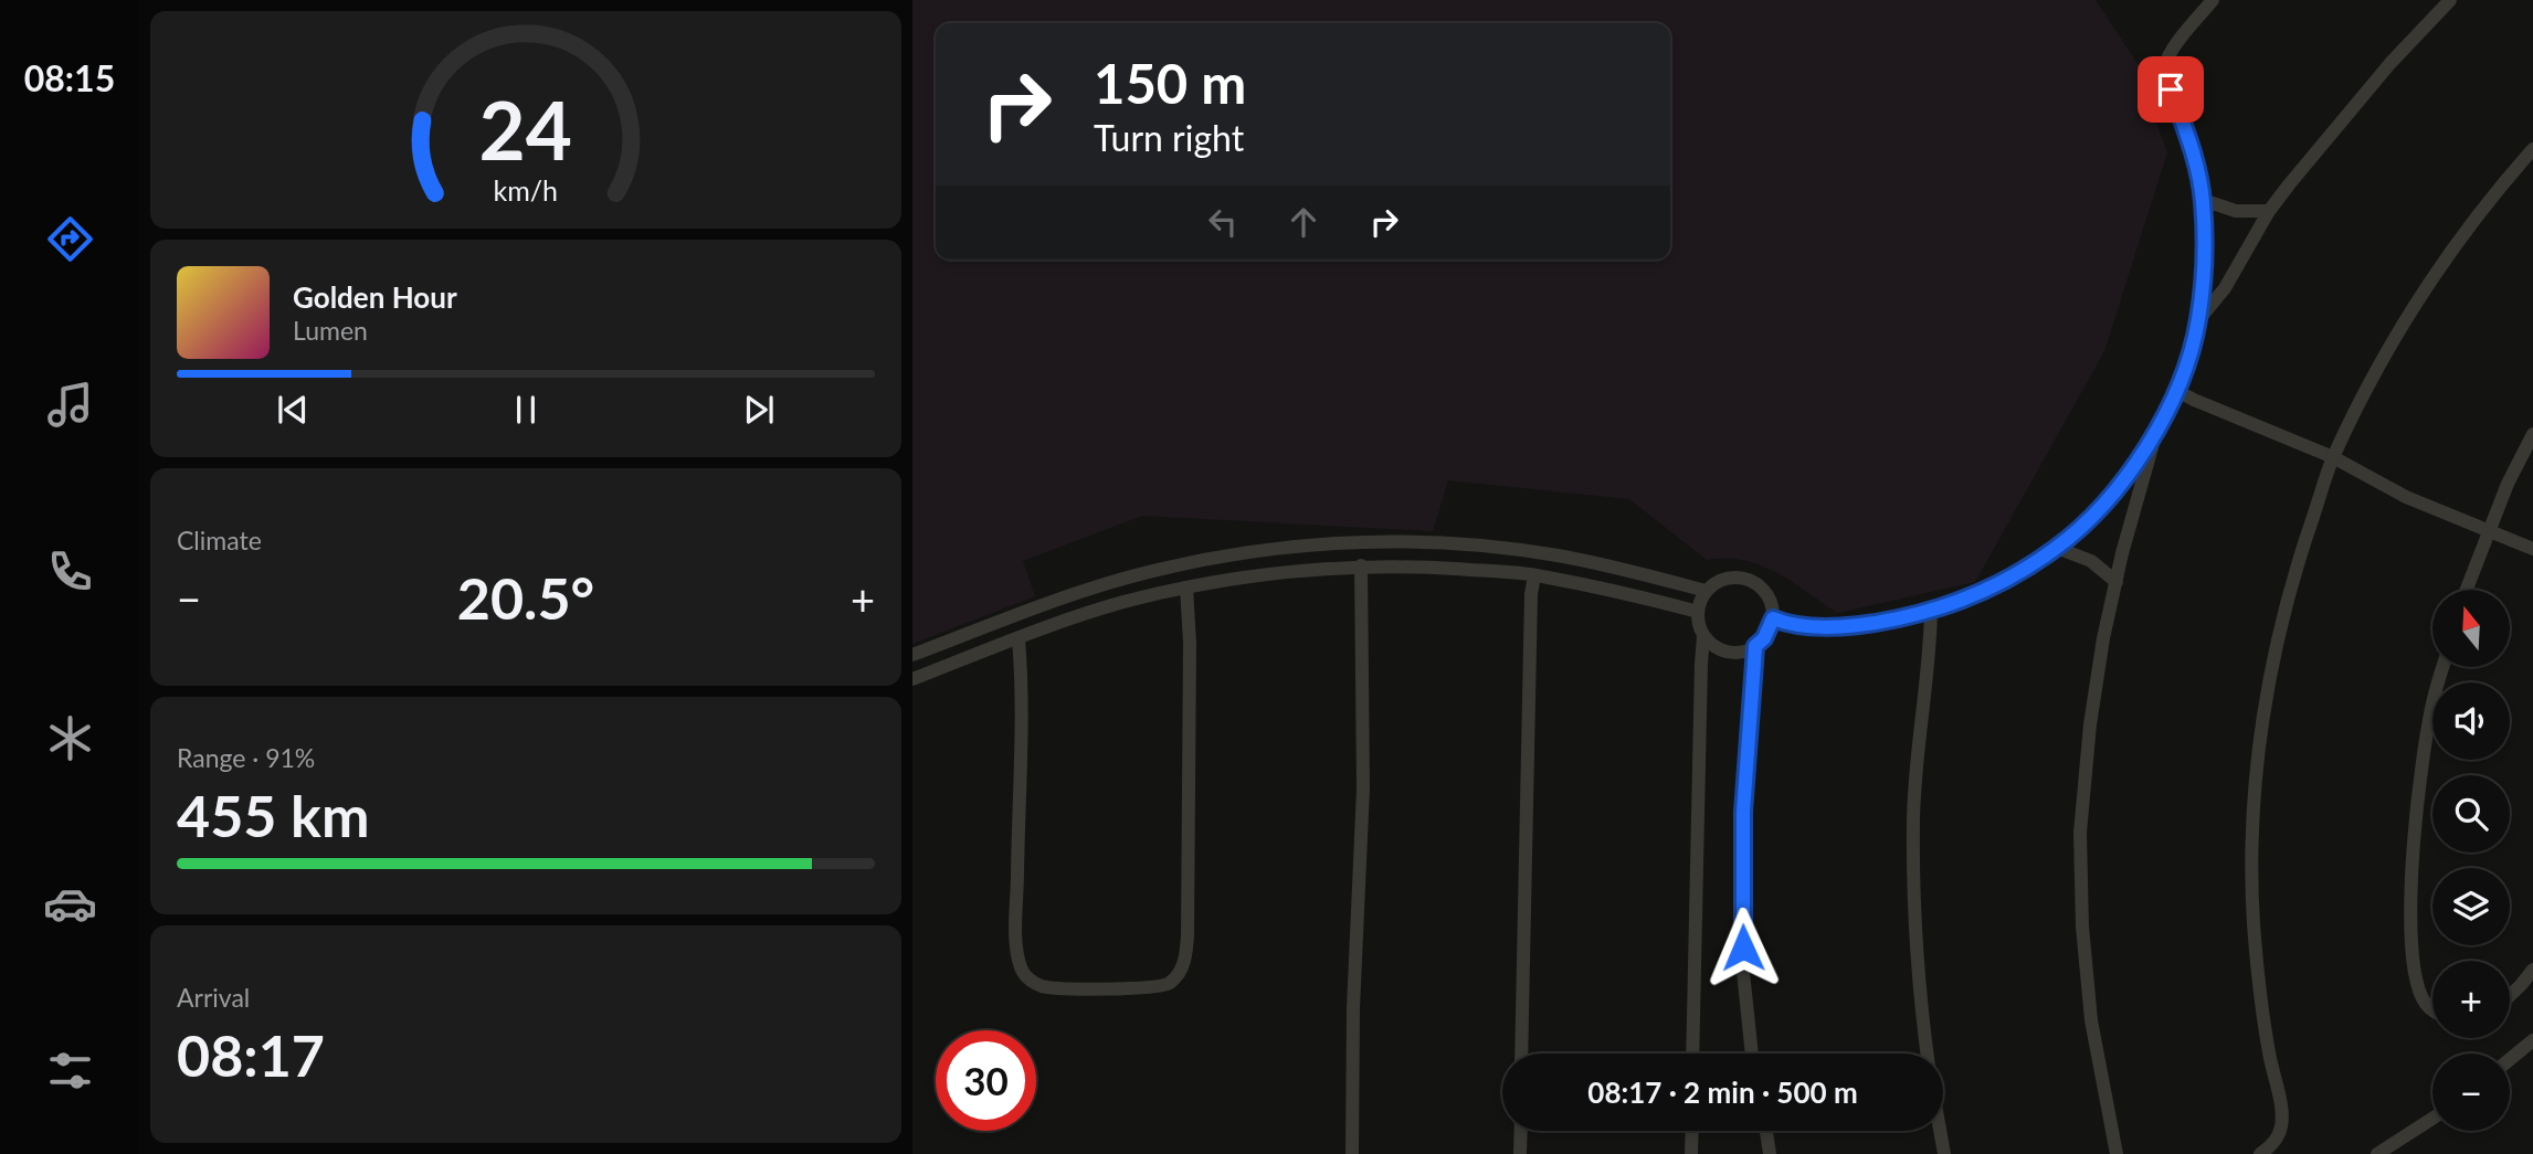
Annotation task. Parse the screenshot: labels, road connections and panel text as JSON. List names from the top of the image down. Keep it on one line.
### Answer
{"north":"top","page":{"tabs":"08:15","turn":["150 m","Turn right"],"song":["Golden Hour","Lumen"],"tile":["Climate",["Range · 91%","455 km"],["Arrival","08:17"]],"heat":["−","20.5°","+"],"map_buttons":["+","−"],"limit":"30","trip":"08:17 · 2 min · 500 m","gauge":["24","km/h"]}}
